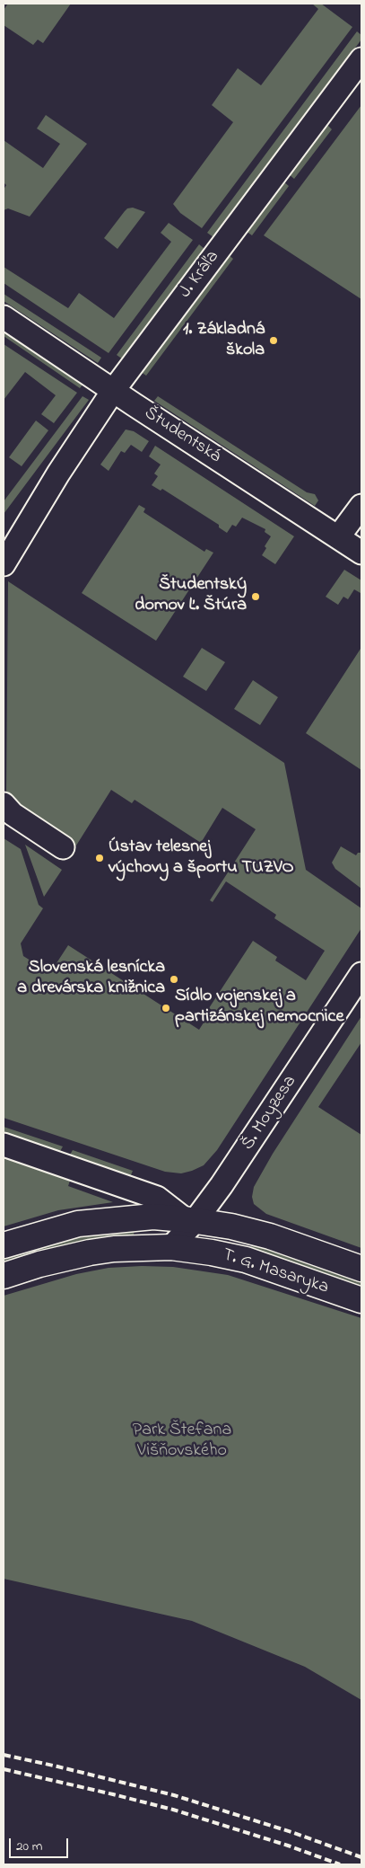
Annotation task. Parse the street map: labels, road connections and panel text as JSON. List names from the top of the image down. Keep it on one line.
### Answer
{"streets":{"street":["J. Kráľa","Študentská","Š. Moyzesa","T. G. Masaryka"]},"crossings":[["J. Kráľa","Študentská"],["Š. Moyzesa","T. G. Masaryka"]],"parks":["Park Štefana Višňovského"],"places":["1. Základná škola","Študentský domov Ľ. Štúra","Ústav telesnej výchovy a športu TUZVO","Slovenská lesnícka a drevárska knižnica","Sídlo vojenskej a partizánskej nemocnice"],"scale_bar":"20 m"}
